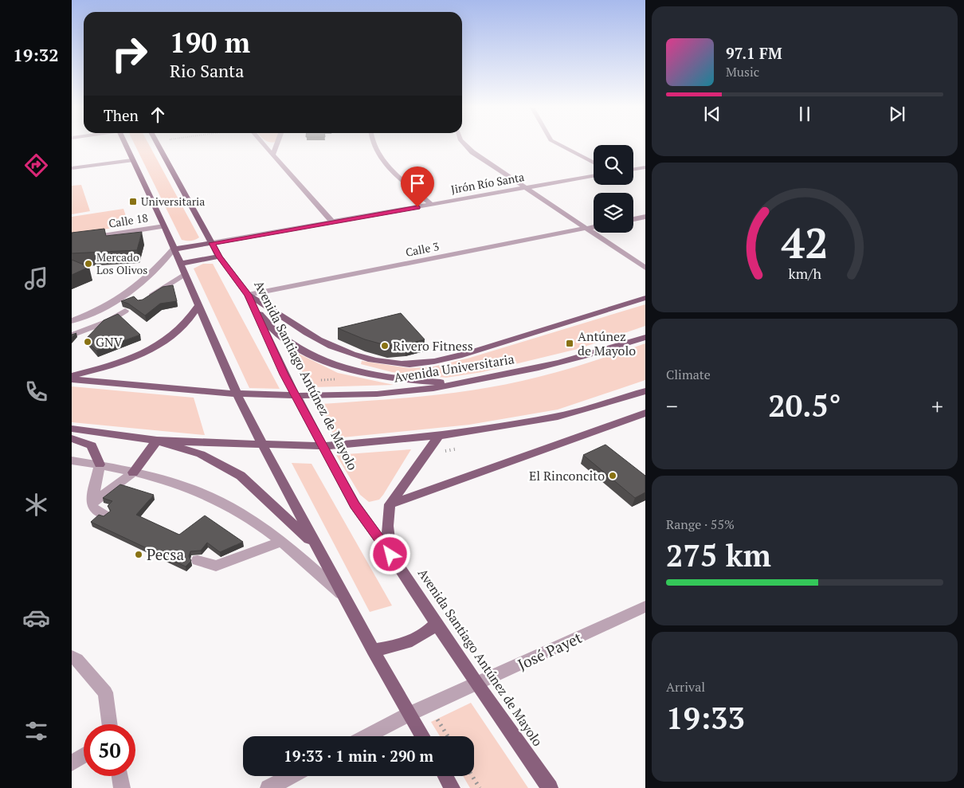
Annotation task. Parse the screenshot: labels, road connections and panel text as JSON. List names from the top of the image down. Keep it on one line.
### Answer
{"streets":{"main road":["Avenida Universitaria","Avenida Santiago Antúnez de Mayolo"],"street":["Jirón Río Santa","Calle 18","Calle 3","José Payet"]},"crossings":[["Jirón Río Santa","Avenida Santiago Antúnez de Mayolo"],["Calle 3","Avenida Universitaria"],["Calle 3","Avenida Santiago Antúnez de Mayolo"],["Avenida Universitaria","Avenida Santiago Antúnez de Mayolo"],["Avenida Santiago Antúnez de Mayolo","José Payet"]],"places":{"transit":["Universitaria","Antúnez de Mayolo"],"other":["Mercado Los Olivos","GNV","Rivero Fitness","El Rinconcito","Pecsa"]},"page":{"tabs":"19:32","turn":["190 m","Rio Santa"],"song":["97.1 FM","Music"],"then":"Then","tile":["Climate",["Range · 55%","275 km"],["Arrival","19:33"]],"heat":["−","20.5°","+"],"limit":"50","trip":"19:33 · 1 min · 290 m","gauge":["42","km/h"]}}
